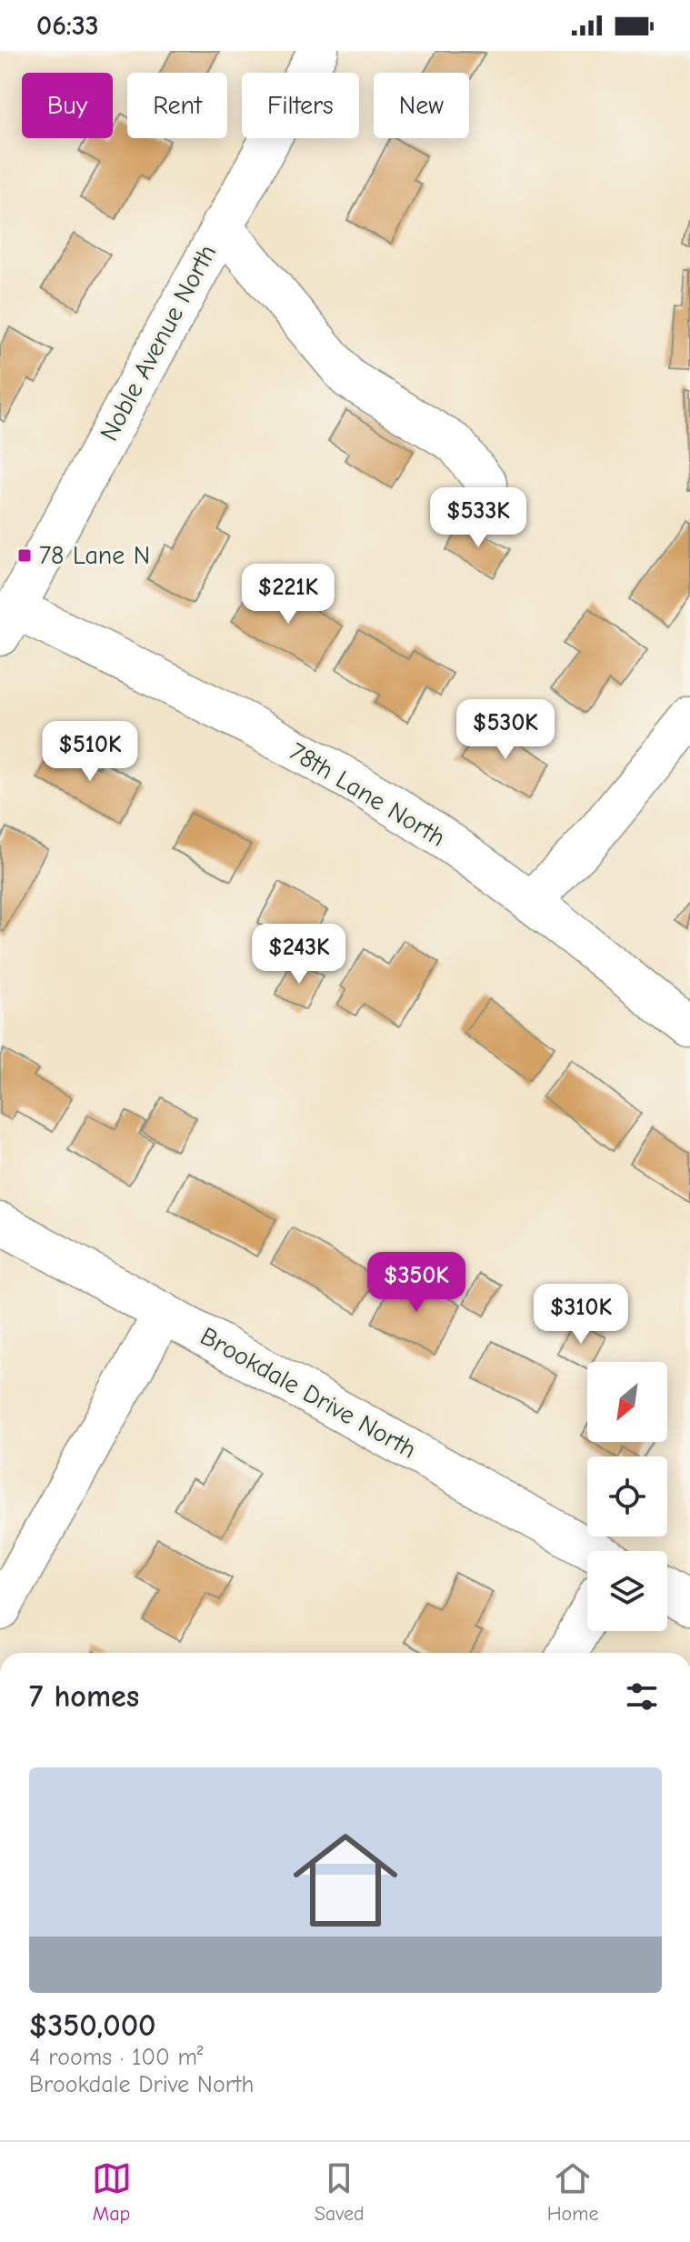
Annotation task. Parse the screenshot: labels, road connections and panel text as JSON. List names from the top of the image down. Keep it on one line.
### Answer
{"streets":{"street":["Noble Avenue North","78th Lane North","Brookdale Drive North"]},"crossings":[["Noble Avenue North","78th Lane North"]],"places":{"transit":["78 Lane N"]},"north":"bottom left","page":{"status":"06:33","chip":["Buy","Rent","Filters","New"],"price":["$533K","$221K","$530K","$510K","$243K","$350K","$310K"],"heading":"7 homes","list":[{"name":"$350,000","note":"4 rooms · 100 m² · Brookdale Drive North"}],"tabs":["Map","Saved","Home"]}}
